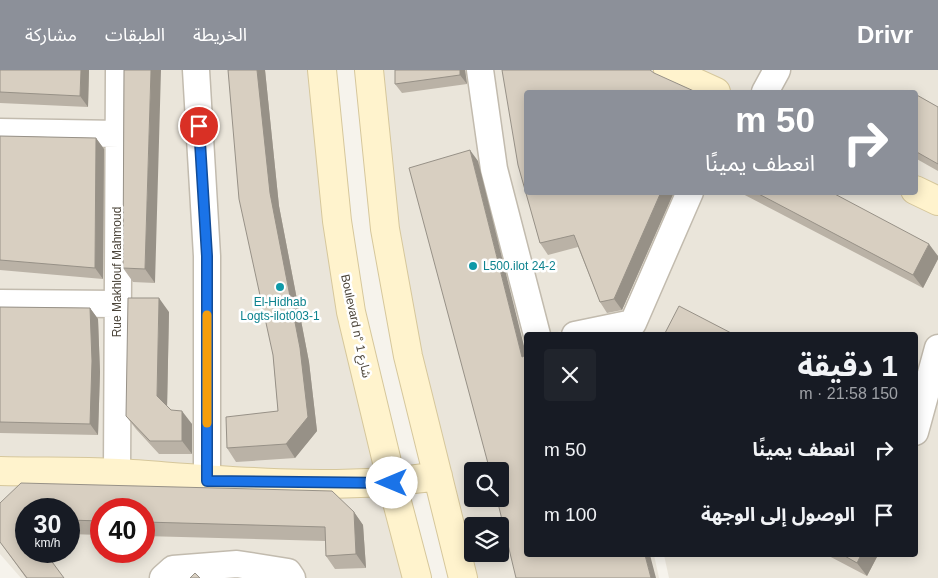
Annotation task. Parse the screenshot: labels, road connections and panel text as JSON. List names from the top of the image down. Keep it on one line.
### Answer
{"streets":{"main road":["Boulevard n° شارع 1"],"street":["Rue Makhlouf Mahmoud"]},"places":["L500.ilot 24-2","El-Hidhab Logts-ilot003-1"],"page":{"header":"Drivr","nav":["الخريطة","الطبقات","مشاركة"],"turn":["50 m","انعطف يمينًا"],"heading":["1 دقيقة","150 m · 21:58"],"list":[{"name":"انعطف يمينًا","value":"50 m"},{"name":"الوصول إلى الوجهة","value":"100 m"}],"speed":"30 km/h","limit":"40"}}
